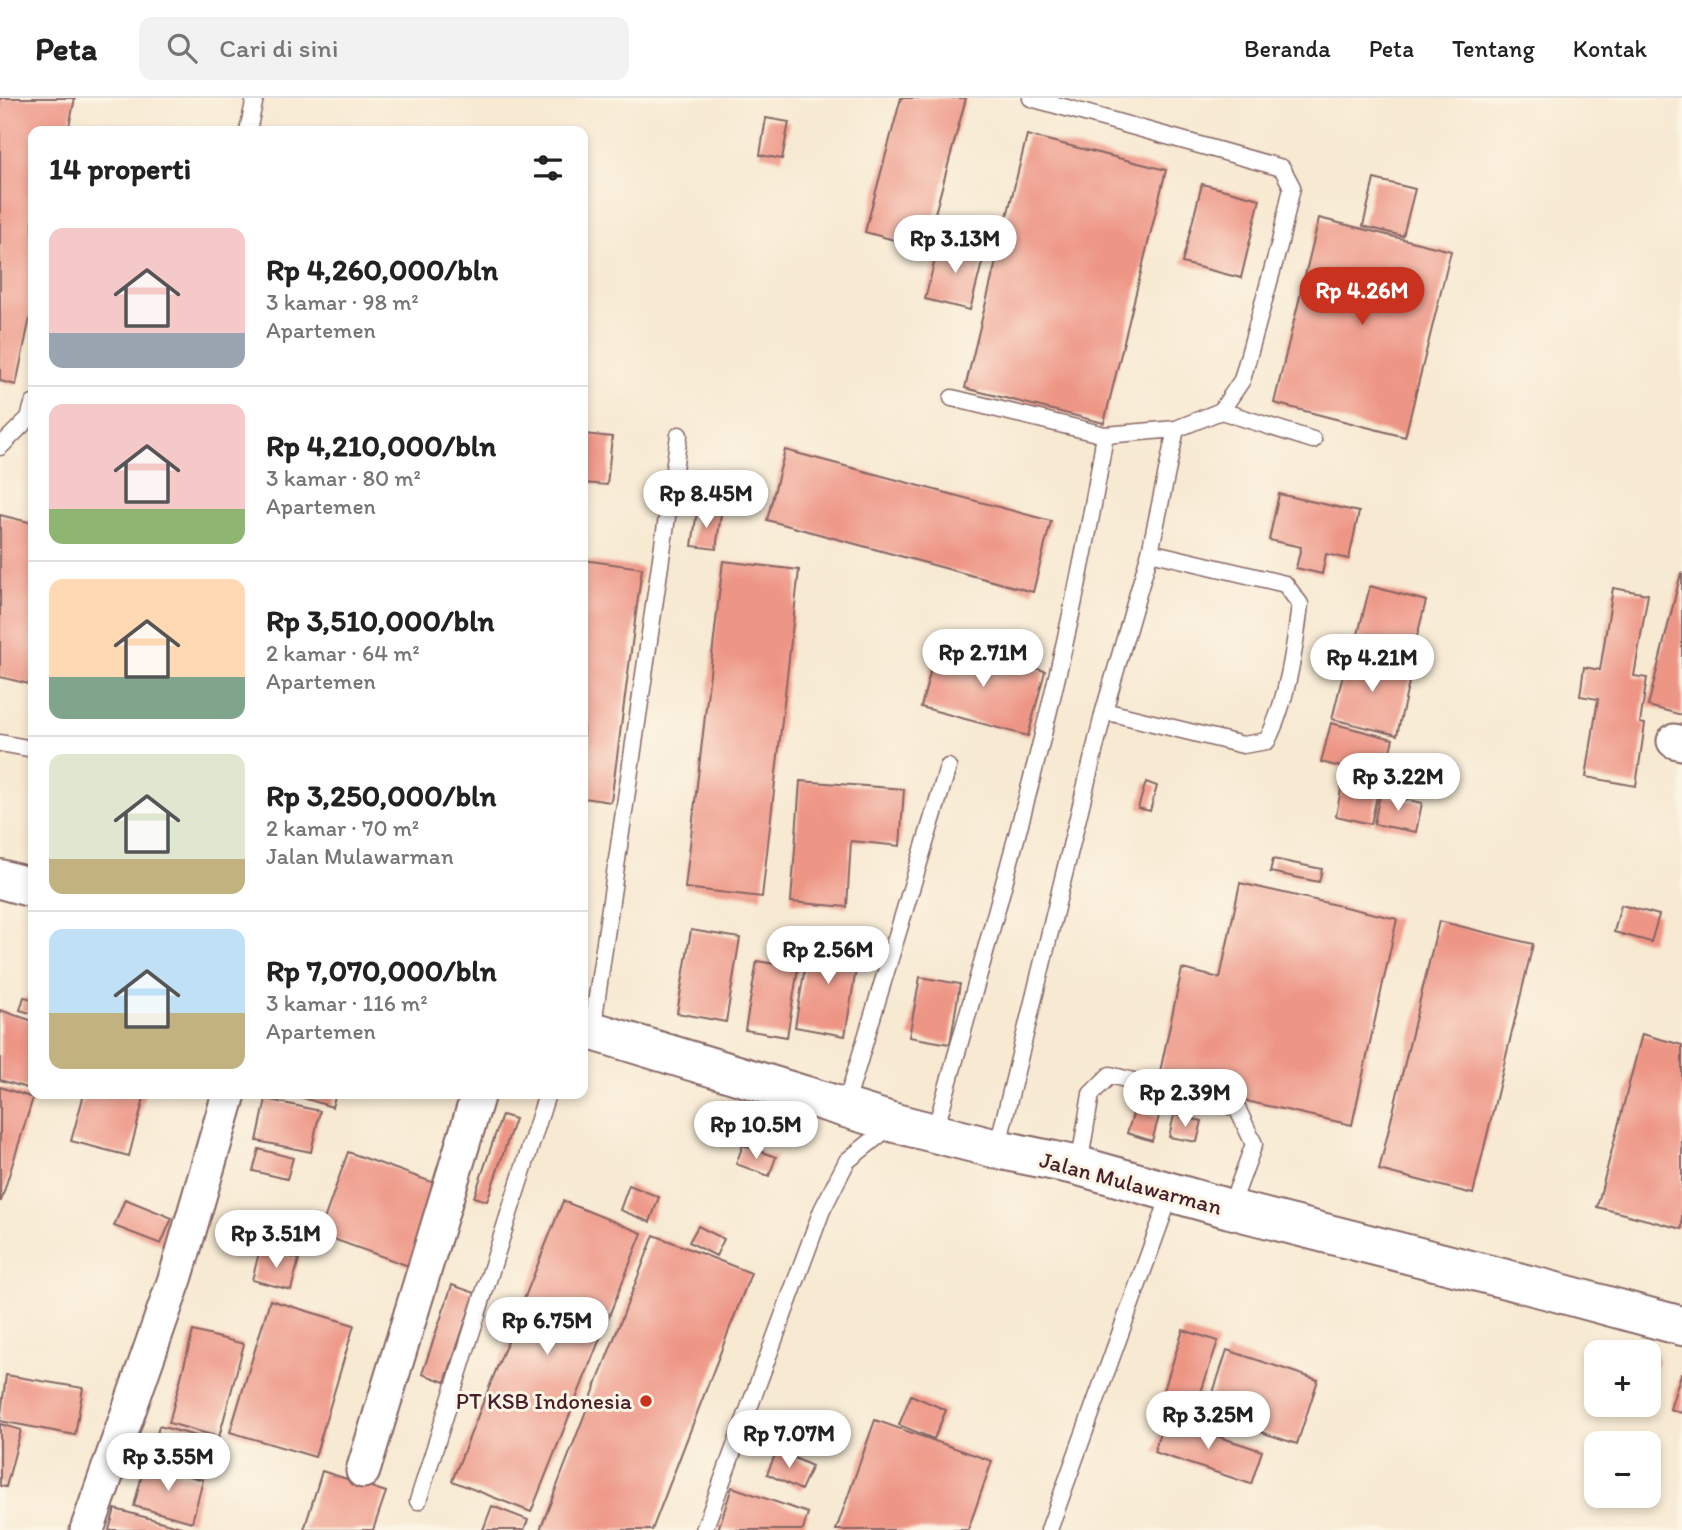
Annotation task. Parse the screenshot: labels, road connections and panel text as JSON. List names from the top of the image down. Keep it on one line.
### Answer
{"streets":{"highway":["Jalan Mulawarman"]},"places":["PT KSB Indonesia"],"page":{"header":"Peta","search":"Cari di sini","nav":["Beranda","Peta","Tentang","Kontak"],"heading":"14 properti","list":[{"name":"Rp 4,260,000/bln","note":"3 kamar · 98 m² · Apartemen"},{"name":"Rp 4,210,000/bln","note":"3 kamar · 80 m² · Apartemen"},{"name":"Rp 3,510,000/bln","note":"2 kamar · 64 m² · Apartemen"},{"name":"Rp 3,250,000/bln","note":"2 kamar · 70 m² · Jalan Mulawarman"},{"name":"Rp 7,070,000/bln","note":"3 kamar · 116 m² · Apartemen"}],"price":["Rp 3.13M","Rp 4.26M","Rp 8.45M","Rp 2.71M","Rp 4.21M","Rp 3.22M","Rp 2.56M","Rp 2.39M","Rp 10.5M","Rp 3.51M","Rp 6.75M","Rp 3.25M","Rp 7.07M","Rp 3.55M"],"map_buttons":["+","−"]}}
